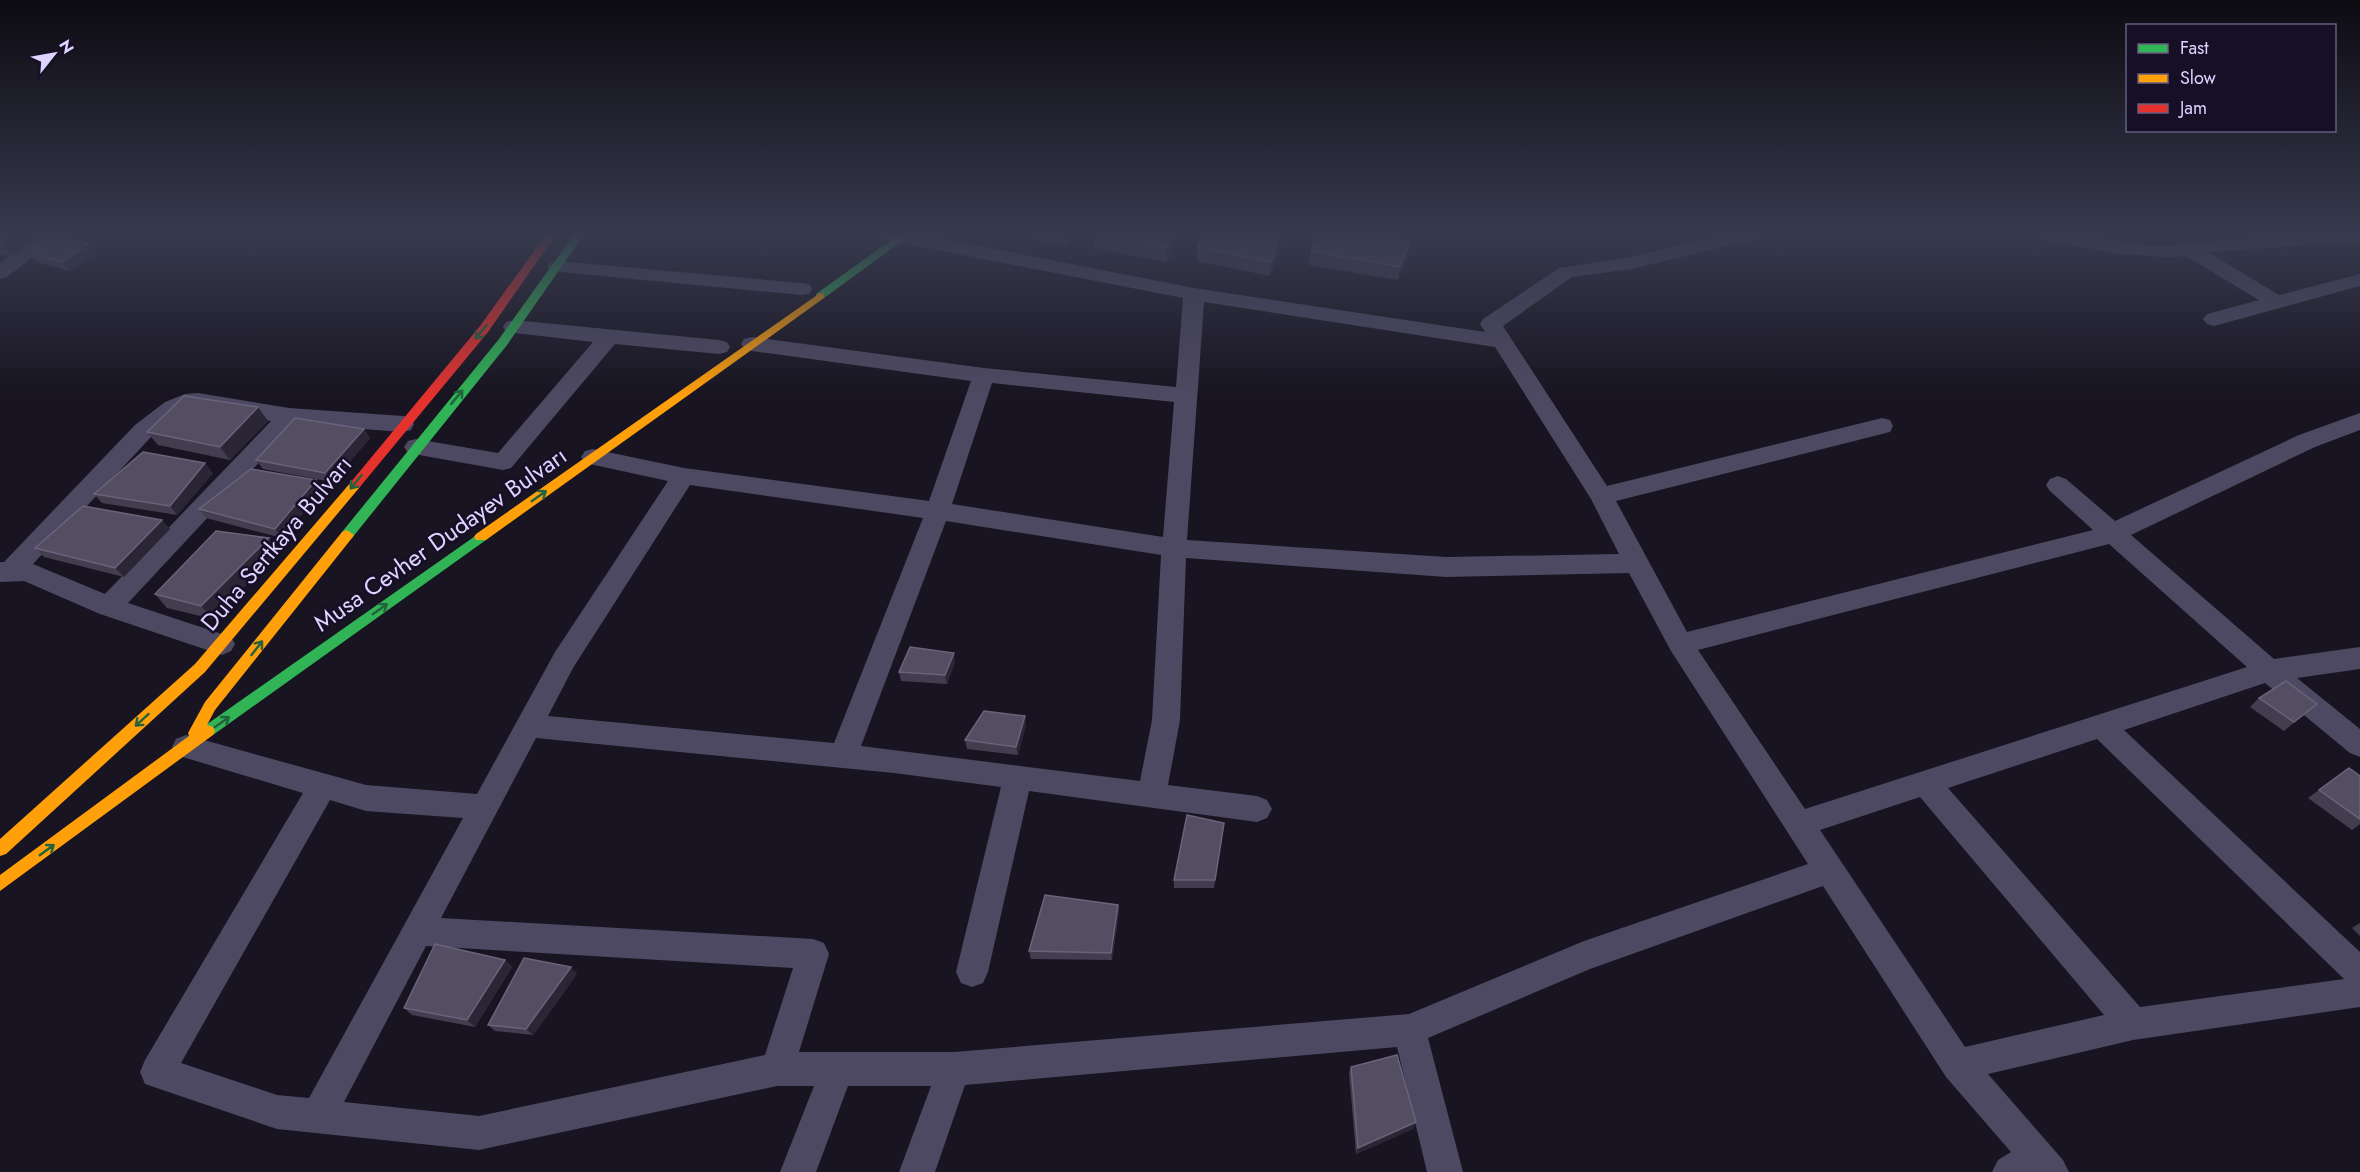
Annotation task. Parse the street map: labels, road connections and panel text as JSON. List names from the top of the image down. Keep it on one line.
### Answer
{"streets":{"main road":["Musa Cevher Dudayev Bulvarı","Duha Sertkaya Bulvarı"]},"crossings":[["Musa Cevher Dudayev Bulvarı","Duha Sertkaya Bulvarı"]],"one_way":["Musa Cevher Dudayev Bulvarı"],"legend":["Fast","Slow","Jam"],"north":"top right"}
